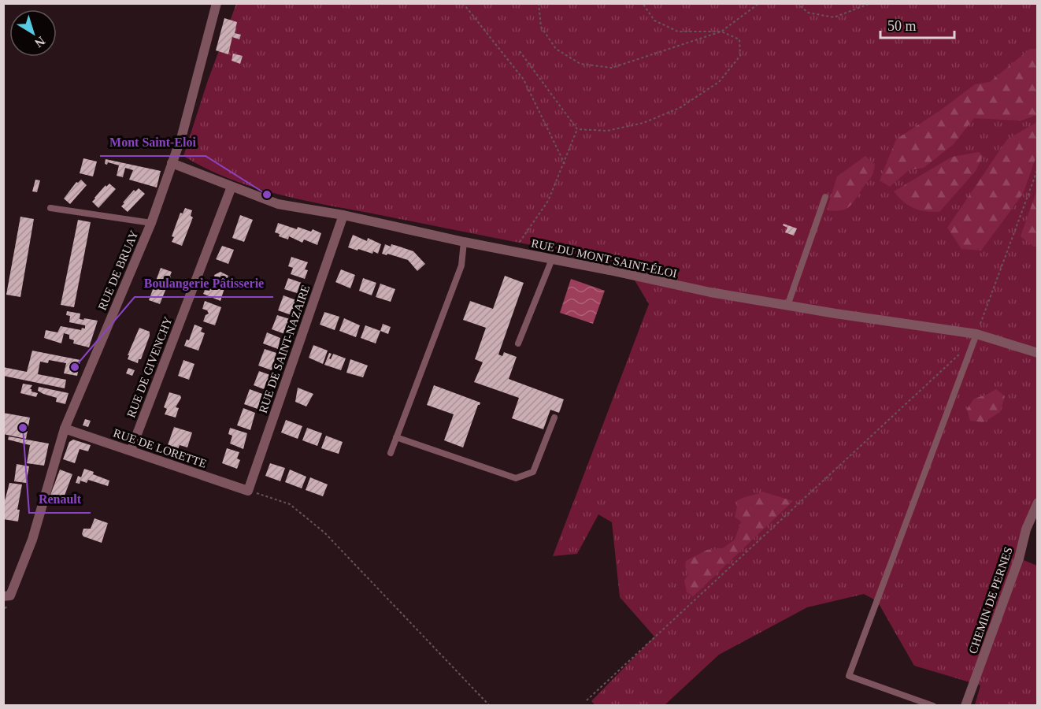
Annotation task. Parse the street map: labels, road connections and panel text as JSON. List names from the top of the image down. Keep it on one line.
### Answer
{"streets":{"street":["RUE DU MONT SAINT-ÉLOI","RUE DE BRUAY","RUE DE SAINT-NAZAIRE","RUE DE GIVENCHY","RUE DE LORETTE","CHEMIN DE PERNES"]},"crossings":[["RUE DU MONT SAINT-ÉLOI","RUE DE BRUAY"],["RUE DU MONT SAINT-ÉLOI","RUE DE SAINT-NAZAIRE"],["RUE DU MONT SAINT-ÉLOI","RUE DE GIVENCHY"],["RUE DE BRUAY","RUE DE LORETTE"],["RUE DE SAINT-NAZAIRE","RUE DE LORETTE"],["RUE DE GIVENCHY","RUE DE LORETTE"]],"places":["Mont Saint-Eloi","Boulangerie Pâtisserie","Renault"],"scale_bar":"50 m","north":"bottom right"}
